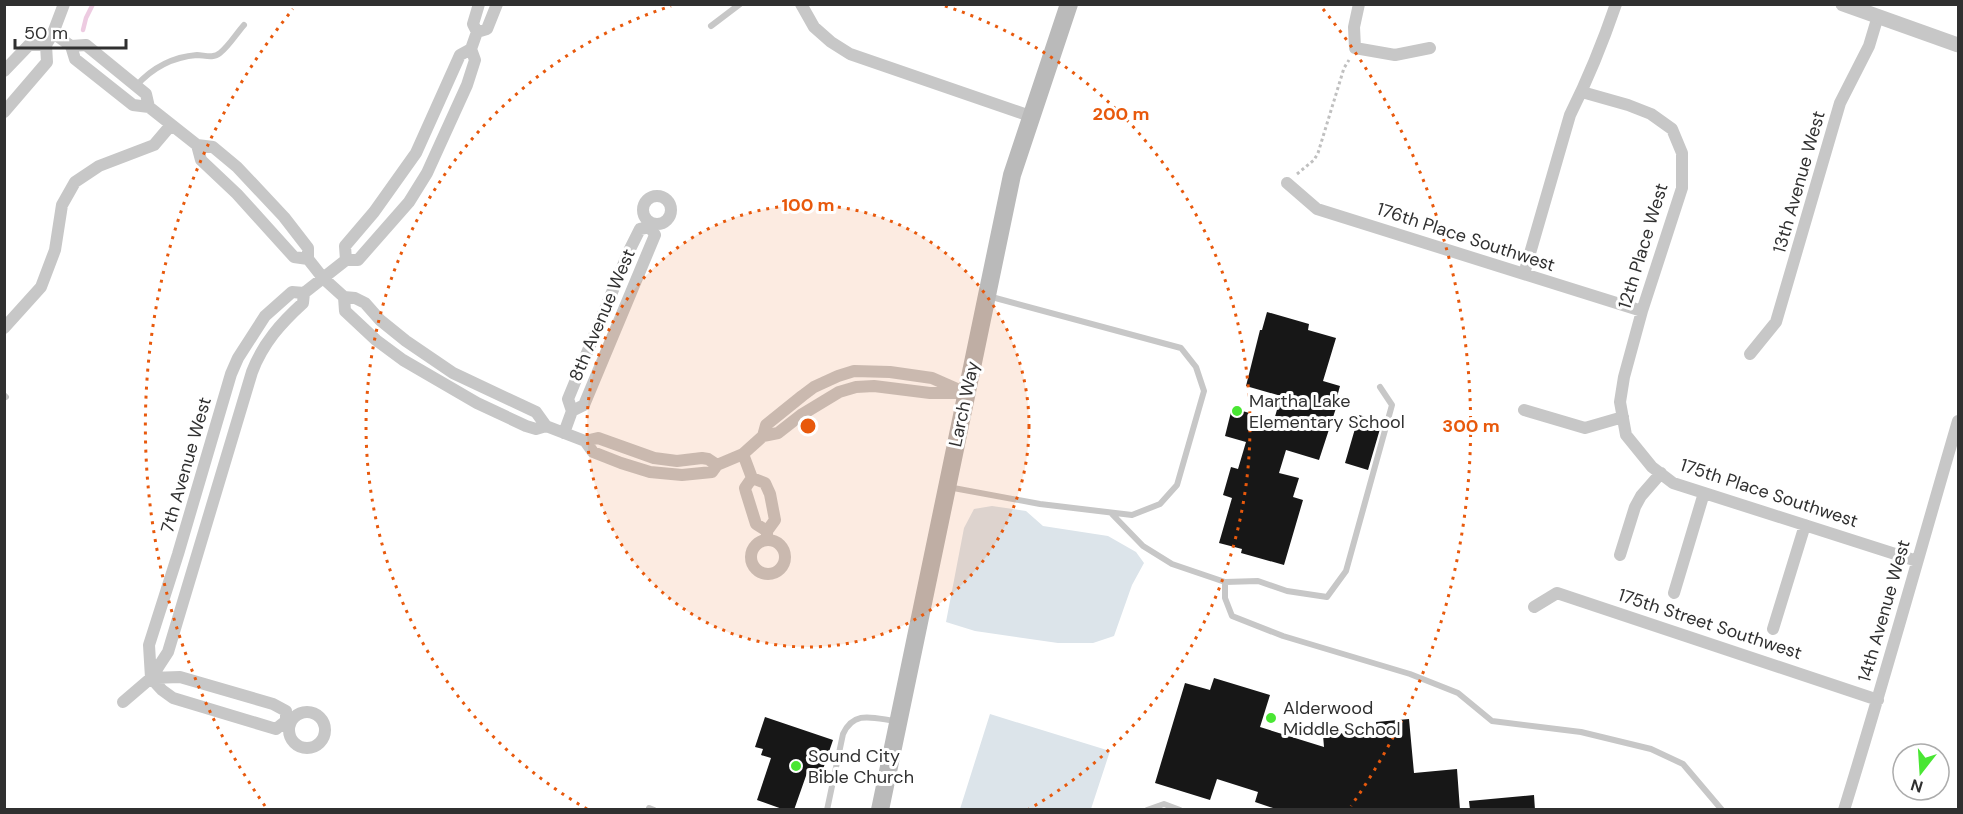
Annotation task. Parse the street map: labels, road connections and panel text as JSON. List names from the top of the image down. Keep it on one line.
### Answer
{"streets":{"main road":["Larch Way"],"street":["13th Avenue West","176th Place Southwest","12th Place West","8th Avenue West","7th Avenue West","175th Place Southwest","14th Avenue West","175th Street Southwest"]},"crossings":[["176th Place Southwest","12th Place West"],["12th Place West","175th Place Southwest"],["175th Place Southwest","14th Avenue West"],["14th Avenue West","175th Street Southwest"]],"places":["Martha Lake Elementary School","Alderwood Middle School","Sound City Bible Church"],"scale_bar":"50 m","north":"bottom","rings":["200 m","100 m","300 m"]}
